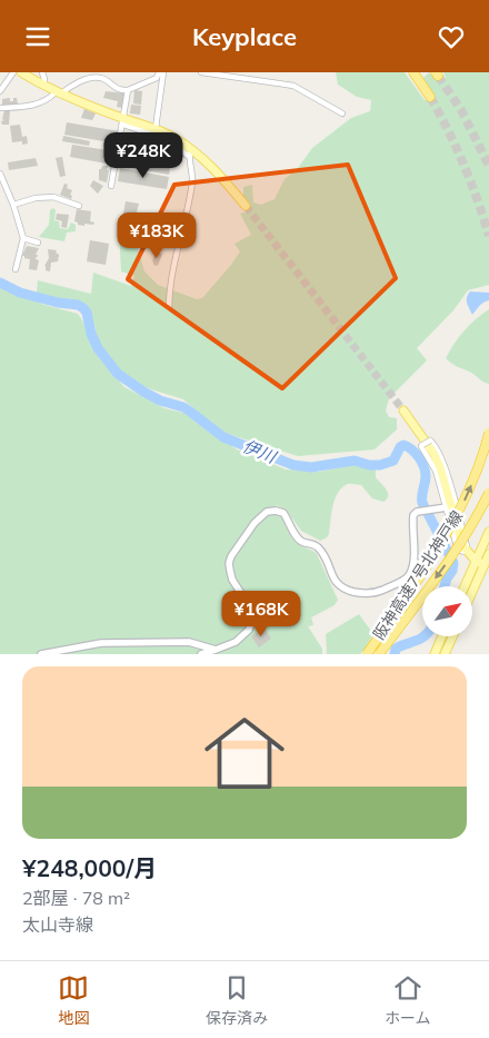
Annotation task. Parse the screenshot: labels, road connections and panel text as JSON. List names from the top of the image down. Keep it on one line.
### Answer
{"streets":{"highway":["阪神高速7号北神戸線"]},"water":["伊川"],"north":"top right","page":{"header":"Keyplace","price":["¥248K","¥183K","¥168K"],"list":[{"name":"¥248,000/月","note":"2部屋 · 78 m² · 太山寺線"}],"tabs":["地図","保存済み","ホーム"]}}
